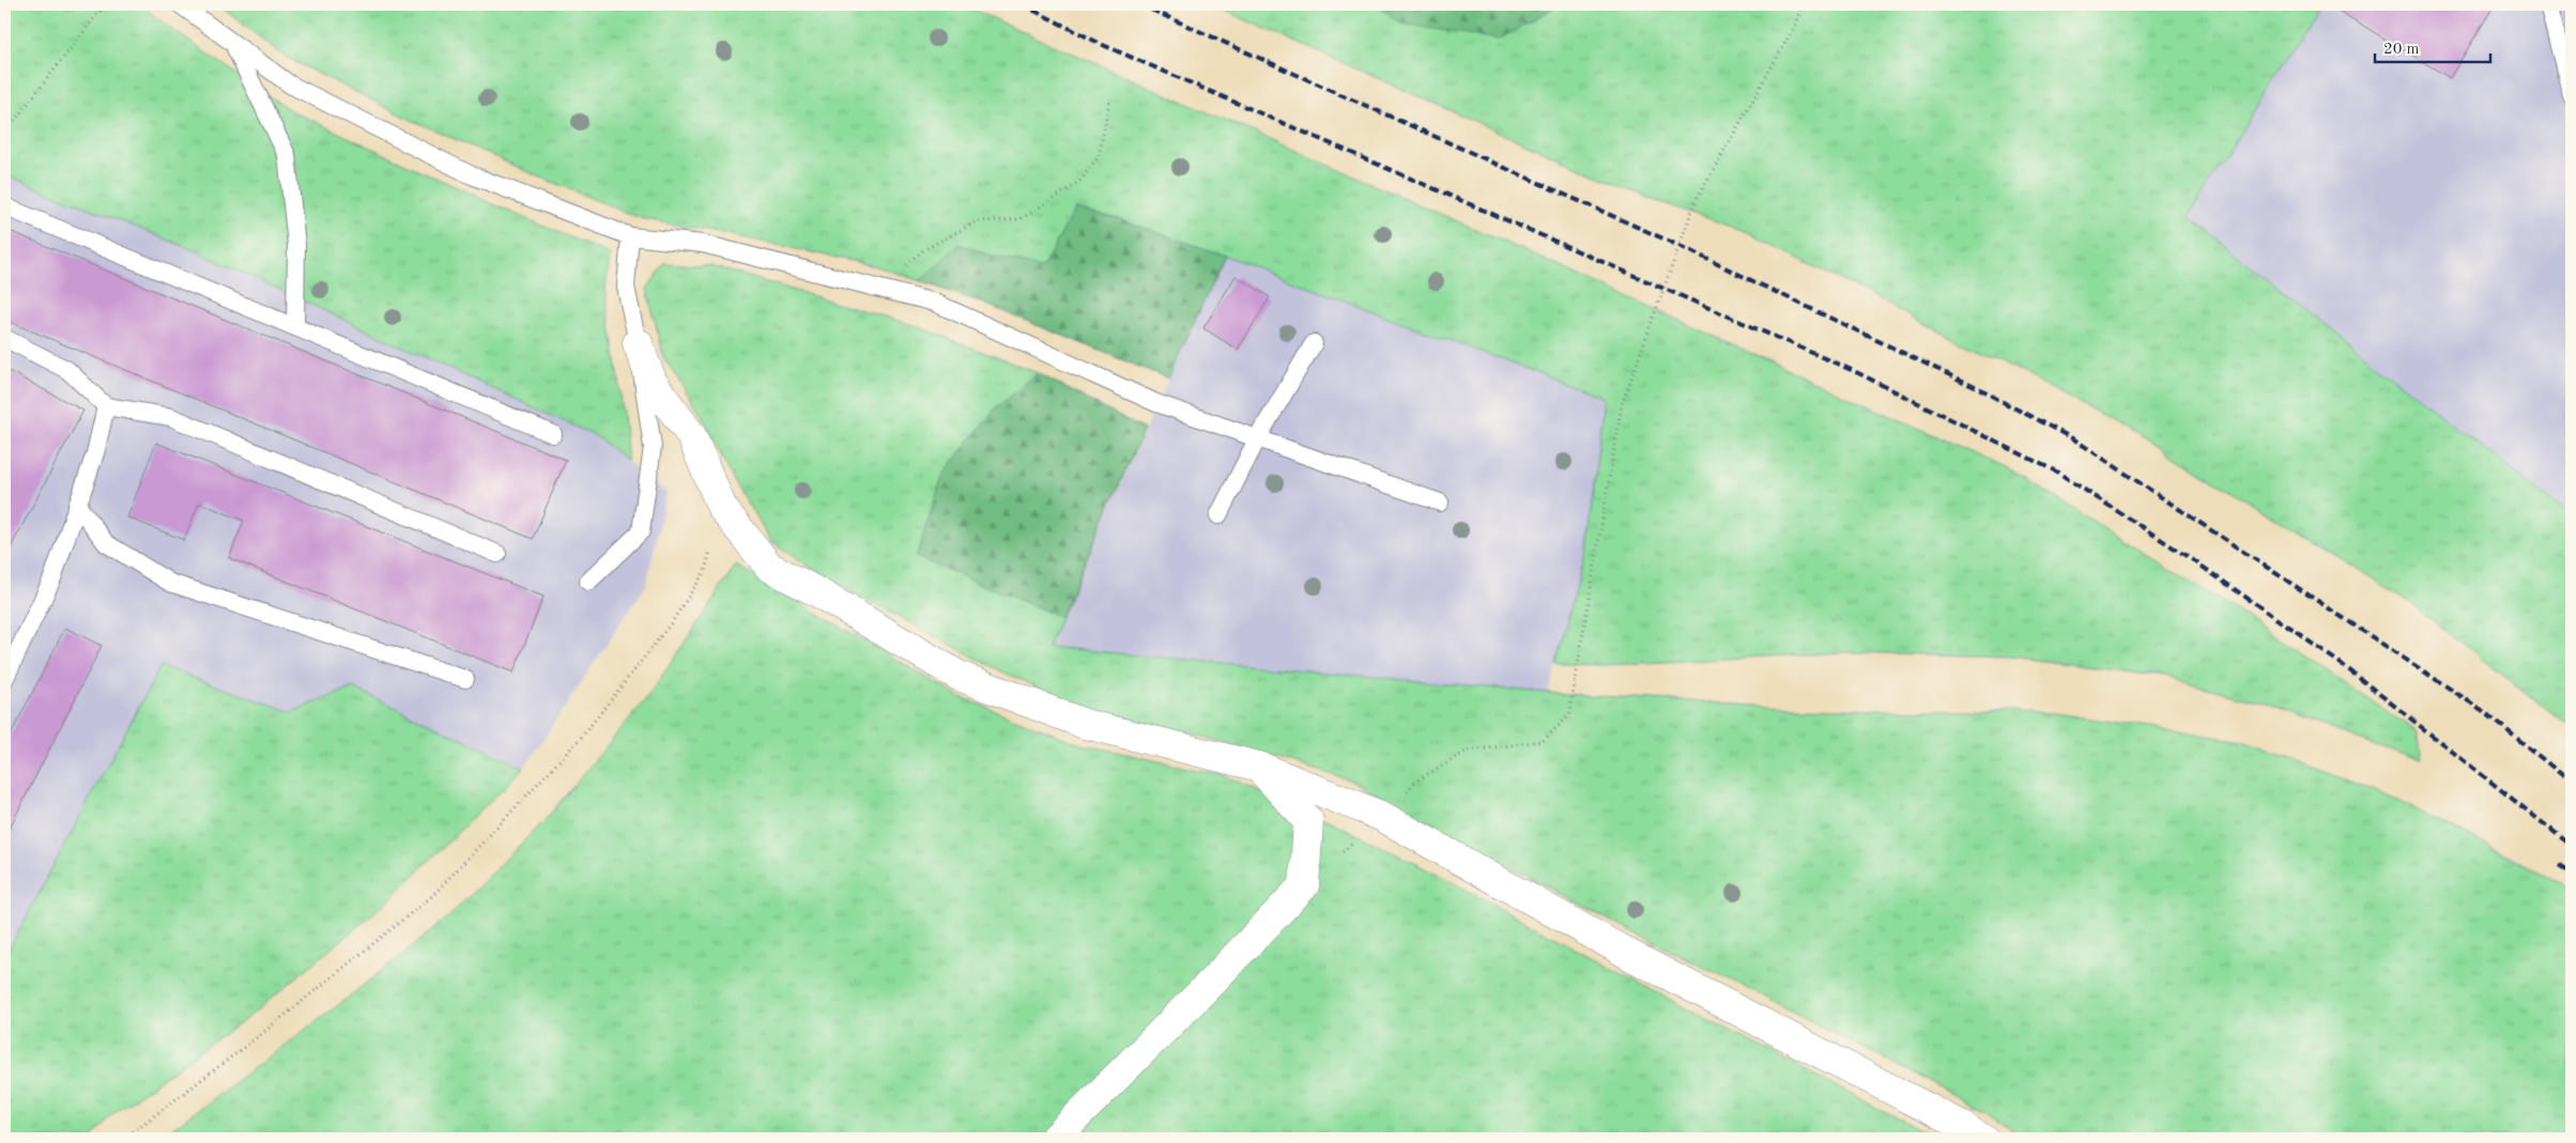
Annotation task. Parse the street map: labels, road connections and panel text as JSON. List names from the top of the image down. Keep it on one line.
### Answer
{"scale_bar":"20 m"}
